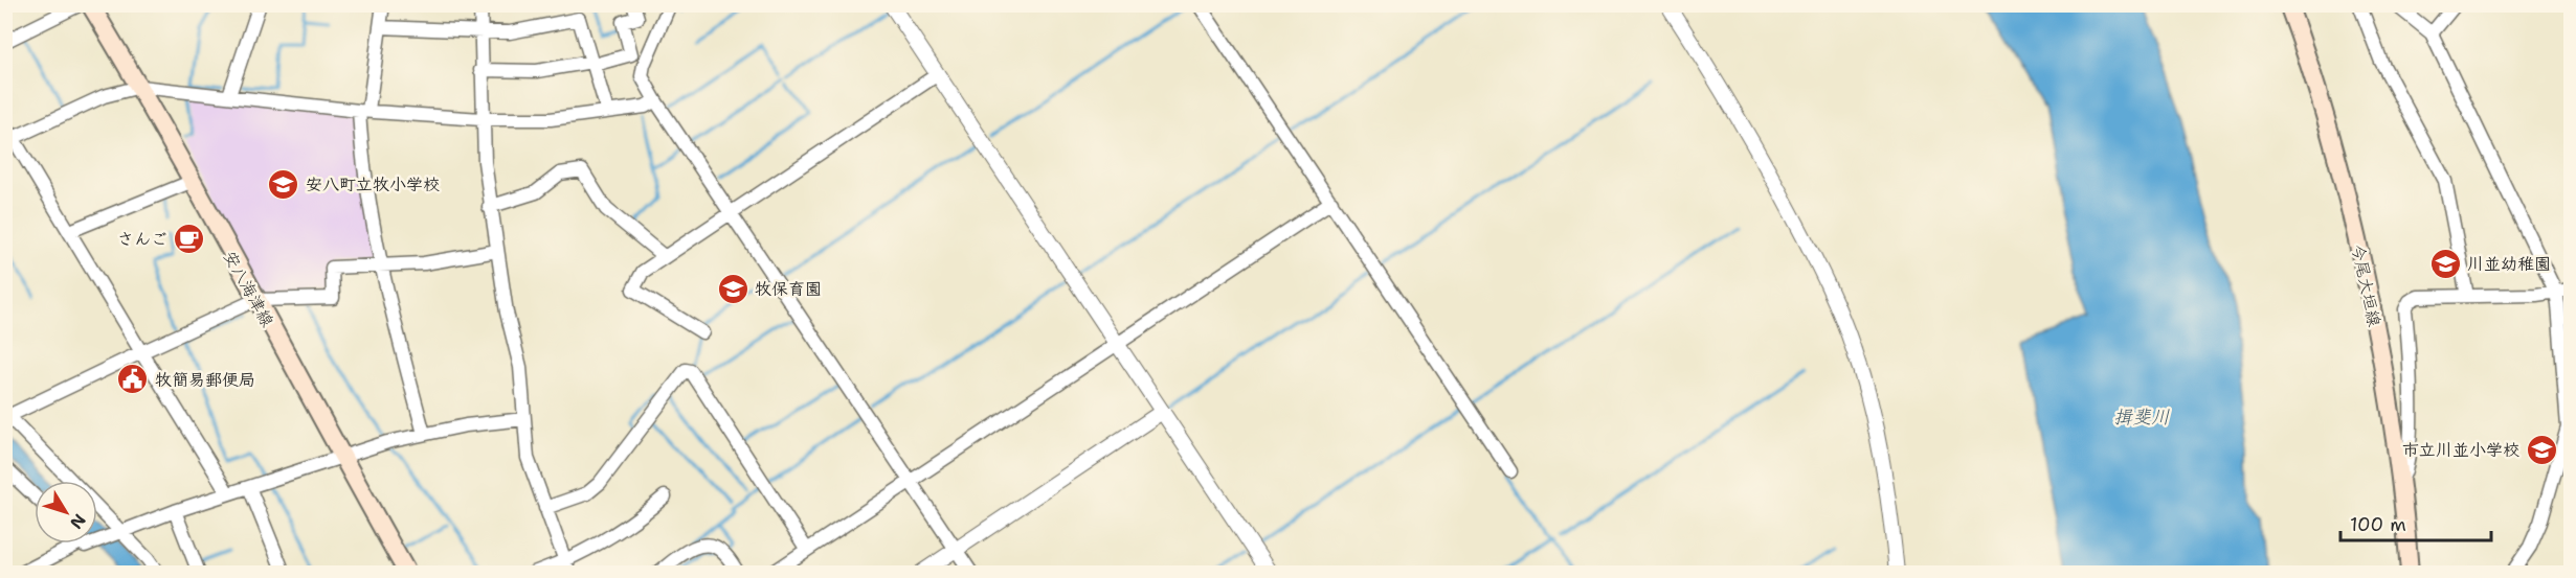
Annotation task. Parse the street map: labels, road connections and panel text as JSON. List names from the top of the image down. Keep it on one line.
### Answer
{"streets":{"main road":["今尾大垣線","安八海津線"]},"water":["揖斐川"],"places":{"school or university":["安八町立牧小学校","川並幼稚園","牧保育園","市立川並小学校"],"cafe":["さんご"],"public building":["牧簡易郵便局"]},"scale_bar":"100 m","north":"bottom right"}
